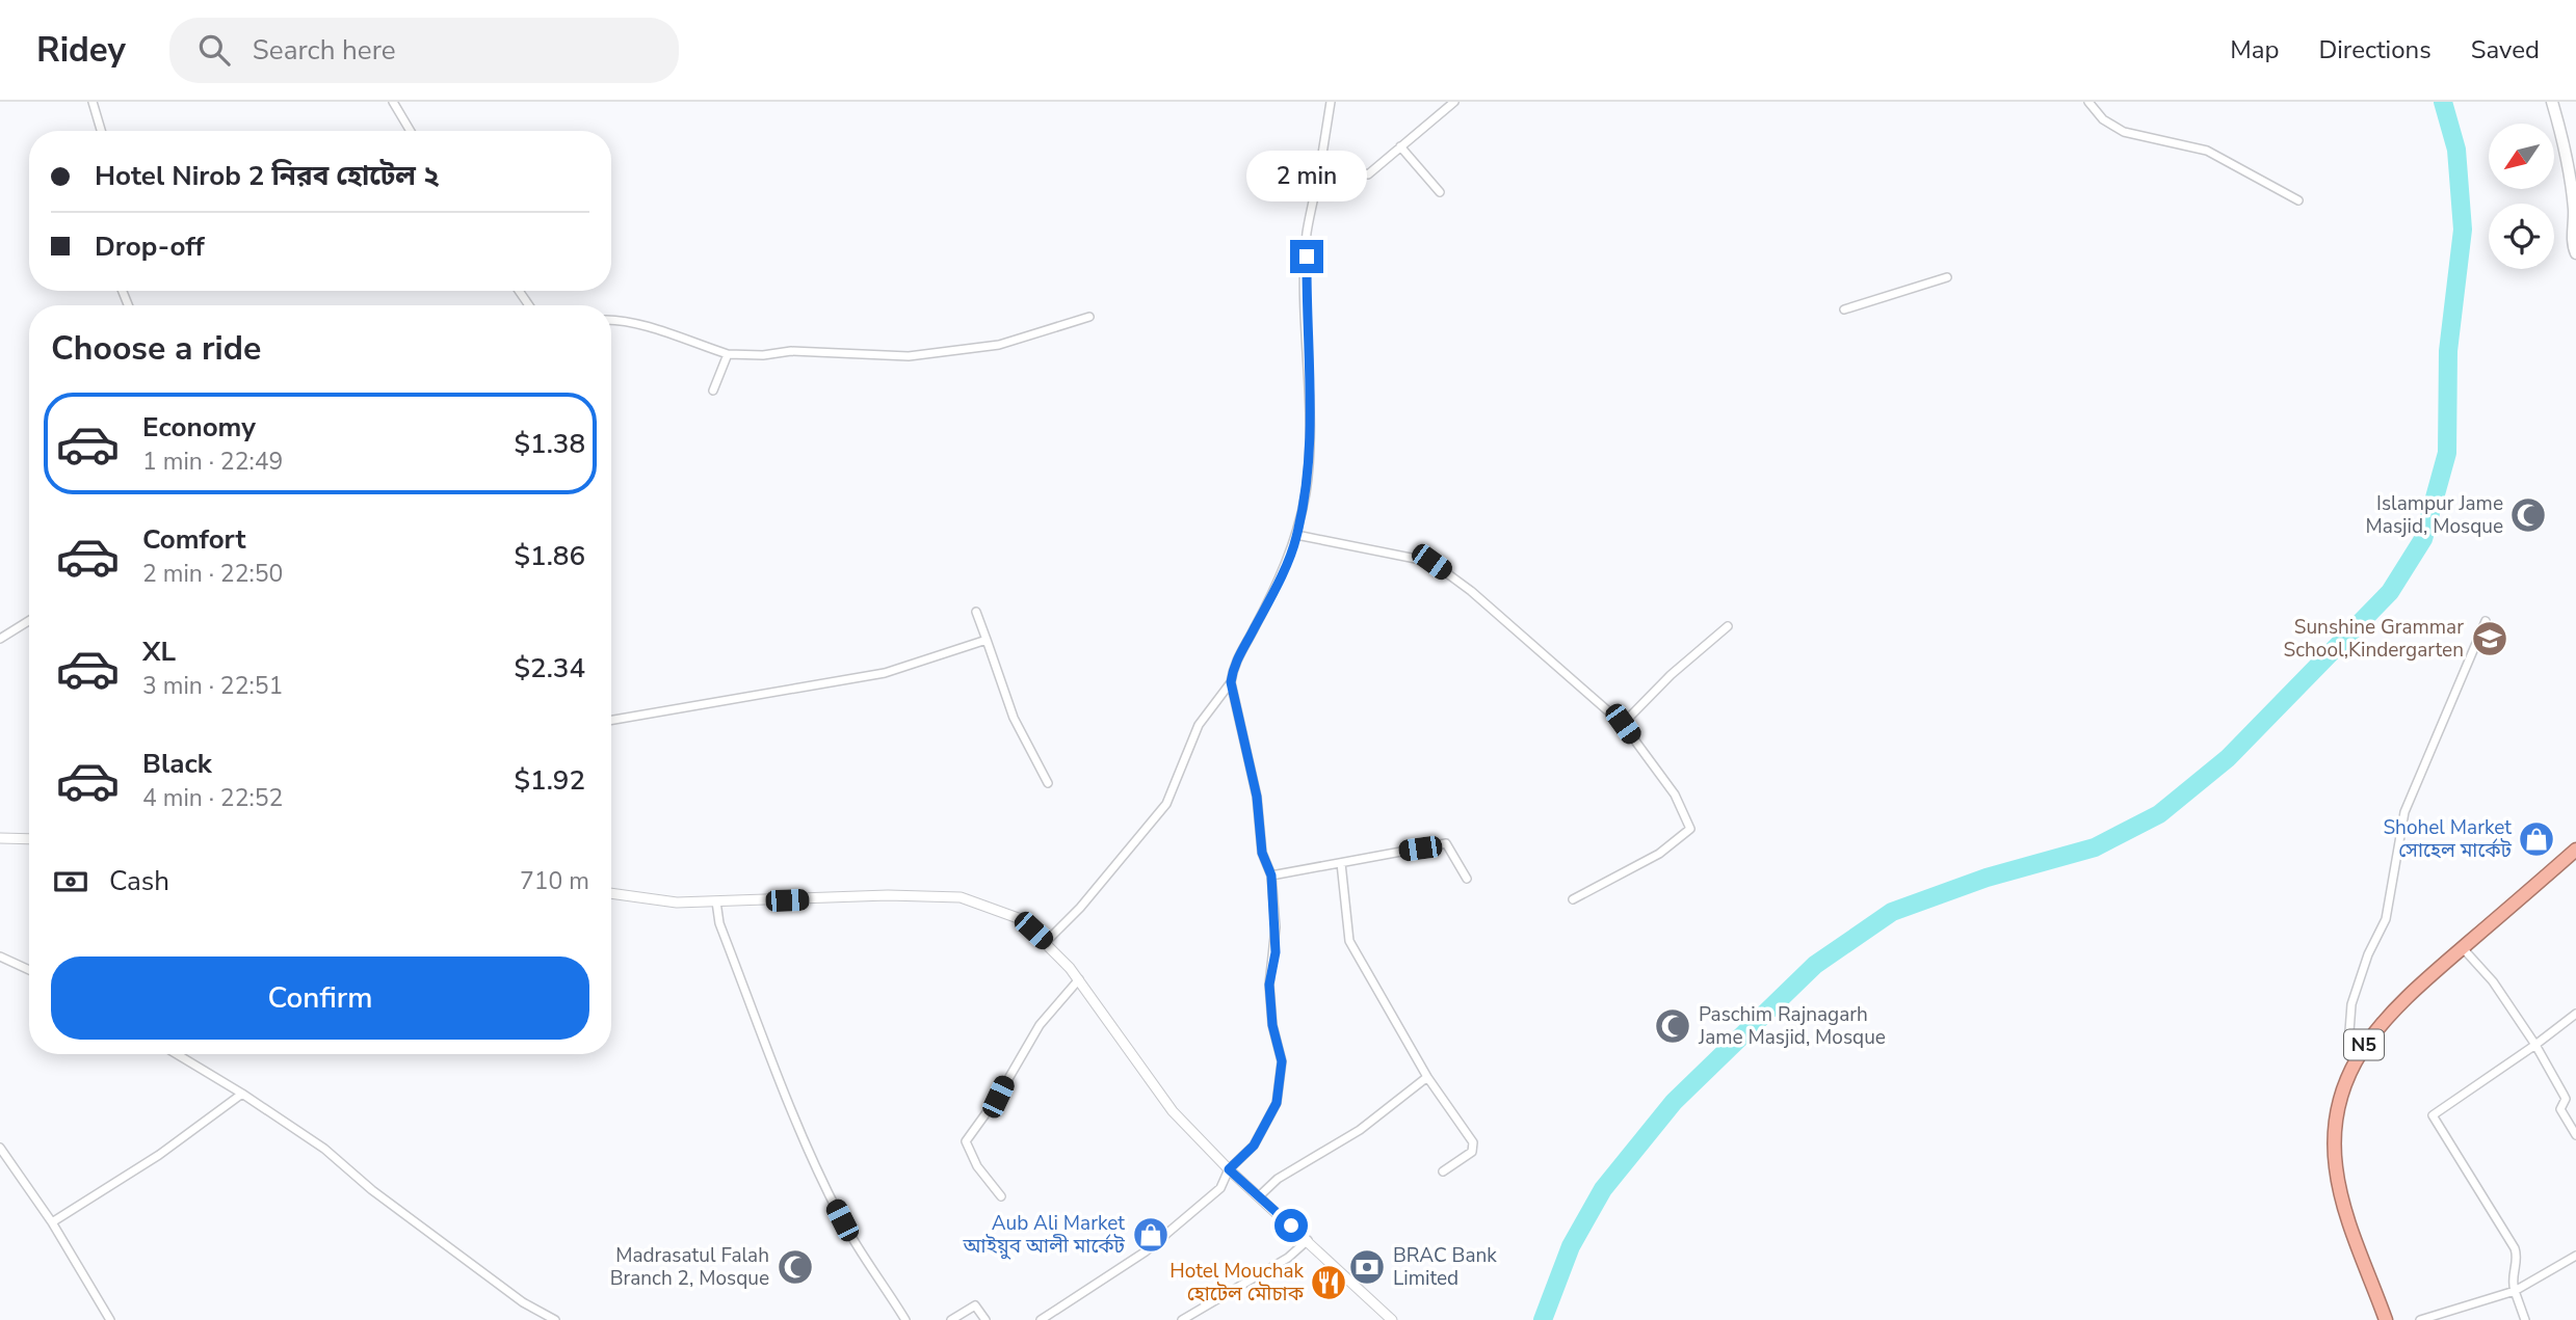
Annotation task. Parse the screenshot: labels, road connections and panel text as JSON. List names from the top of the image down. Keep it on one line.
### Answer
{"streets":{"highway":["N5"]},"places":{"mosque":["Islampur Jame Masjid, Mosque","Paschim Rajnagarh Jame Masjid, Mosque","Madrasatul Falah Branch 2, Mosque"],"school or university":["Sunshine Grammar School,Kindergarten"],"shop":["Shohel Market সোহেল মার্কেট","Aub Ali Market আইয়ুব আলী মার্কেট"],"bank":["BRAC Bank Limited"],"restaurant":["Hotel Mouchak হোটেল মৌচাক"]},"north":"bottom left","page":{"header":"Ridey","search":"Search here","nav":["Map","Directions","Saved"],"banner":["Hotel Nirob 2 নিরব হোটেল ২","Drop-off"],"bubble":"2 min","heading":"Choose a ride","list":[{"name":"Economy","note":"1 min · 22:49","value":"$1.38"},{"name":"Comfort","note":"2 min · 22:50","value":"$1.86"},{"name":"XL","note":"3 min · 22:51","value":"$2.34"},{"name":"Black","note":"4 min · 22:52","value":"$1.92"}],"pay":["Cash","710 m"],"buttons":"Confirm"}}
